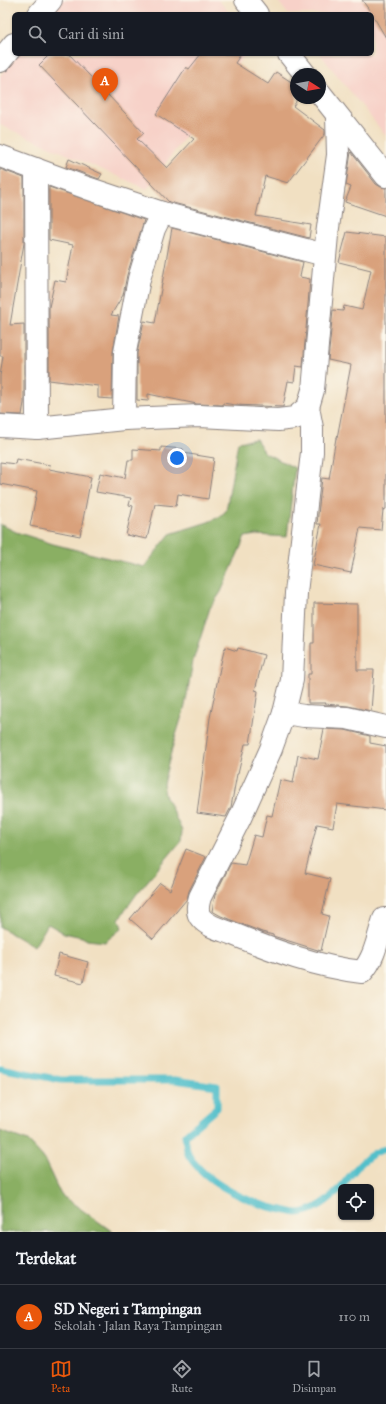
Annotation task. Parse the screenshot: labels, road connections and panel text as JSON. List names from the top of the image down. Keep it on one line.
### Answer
{"north":"right","page":{"search":"Cari di sini","pins":"A","heading":"Terdekat","list":[{"mark":"A","name":"SD Negeri 1 Tampingan","note":"Sekolah · Jalan Raya Tampingan","value":"110 m"}],"nav":["Peta","Rute","Disimpan"]}}
